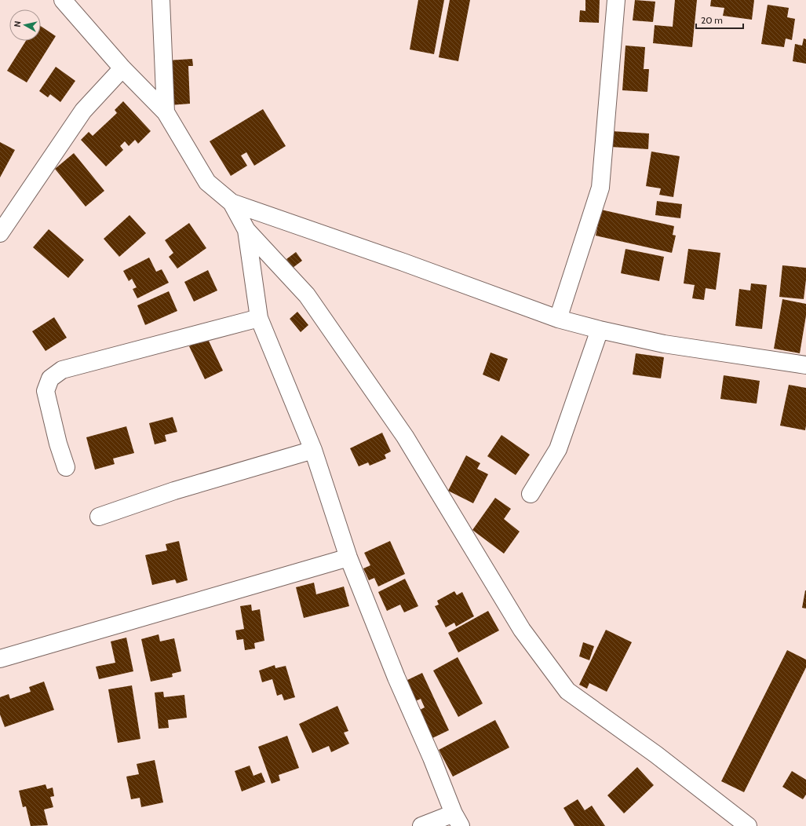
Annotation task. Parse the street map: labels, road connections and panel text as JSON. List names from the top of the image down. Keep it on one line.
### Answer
{"scale_bar":"20 m","north":"left"}
